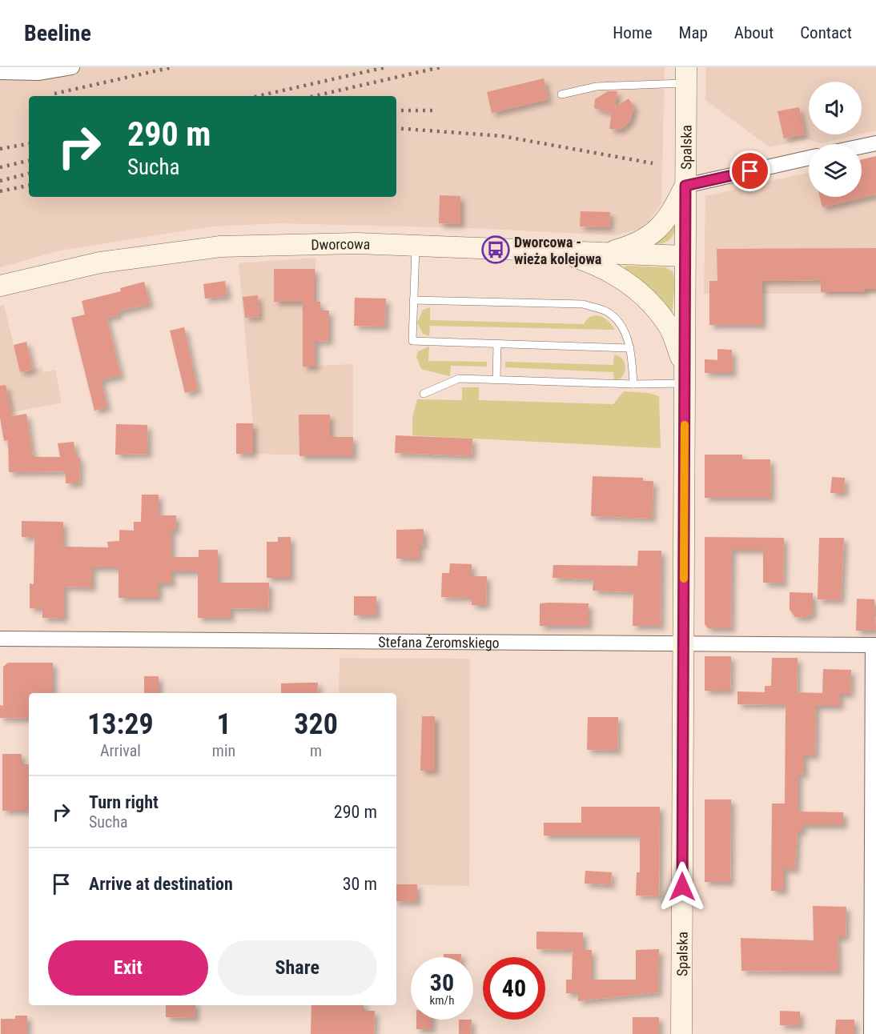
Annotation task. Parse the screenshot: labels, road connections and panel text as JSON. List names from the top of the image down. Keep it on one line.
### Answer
{"streets":{"street":["Spalska","Dworcowa","Stefana Żeromskiego"]},"crossings":[["Spalska","Dworcowa"],["Spalska","Stefana Żeromskiego"]],"places":{"bus stop":["Dworcowa - wieża kolejowa"]},"page":{"header":"Beeline","nav":["Home","Map","About","Contact"],"turn":["290 m","Sucha"],"eta":["13:29","Arrival","1","min","320","m"],"list":[{"name":"Turn right","note":"Sucha","value":"290 m"},{"name":"Arrive at destination","value":"30 m"}],"buttons":["Exit","Share"],"speed":"30 km/h","limit":"40"}}
